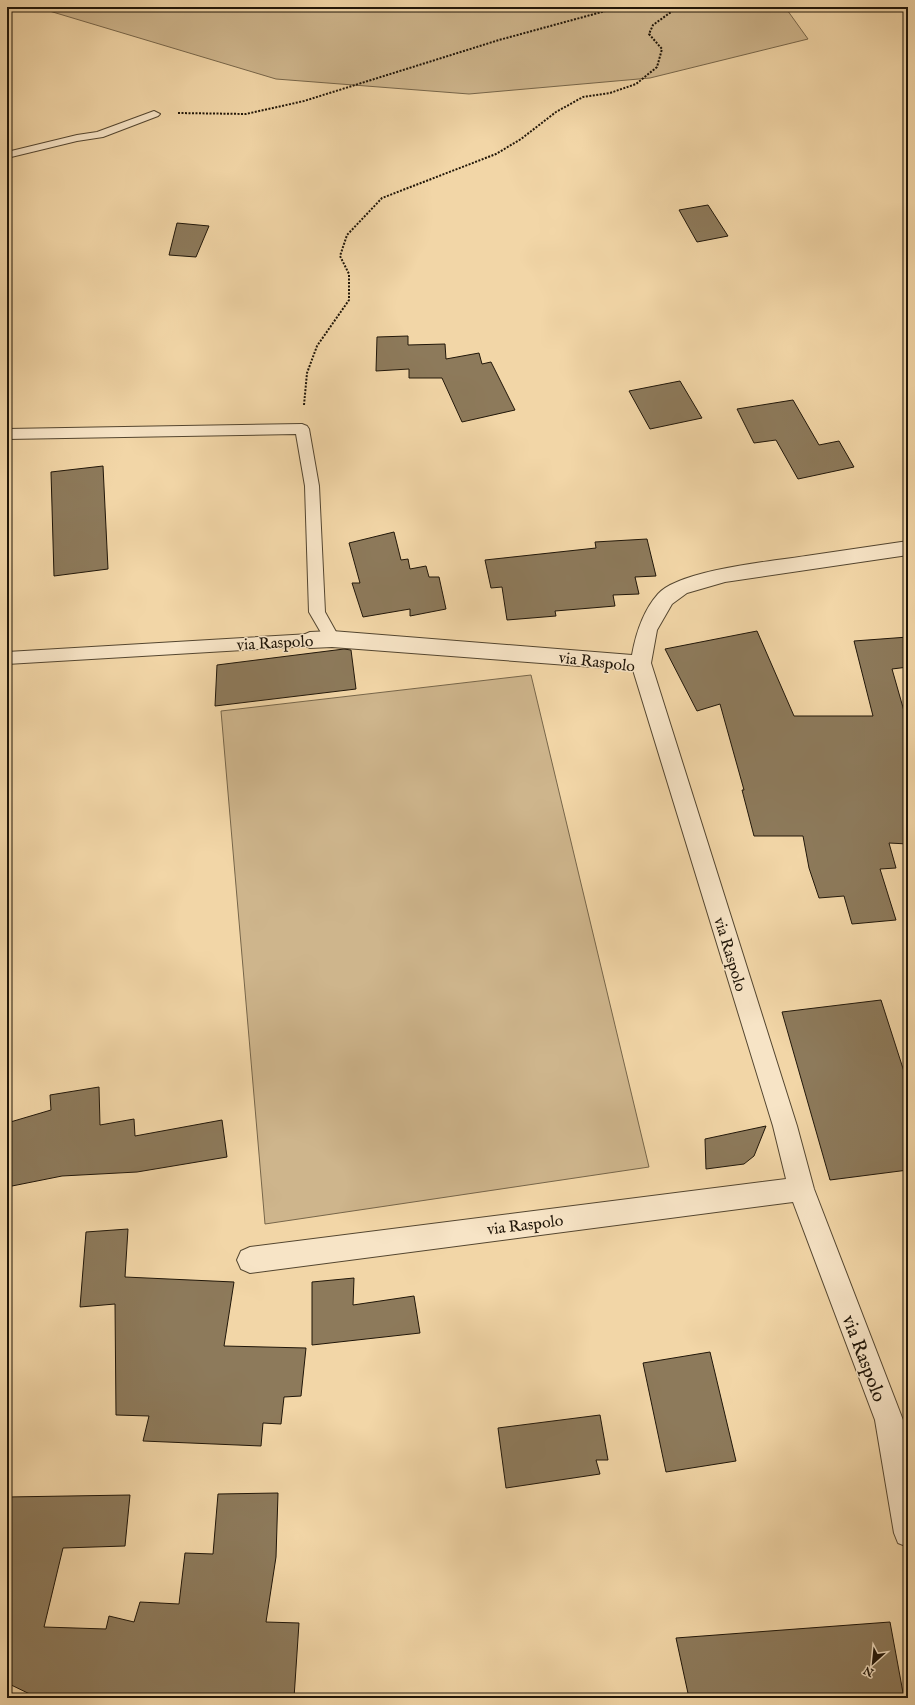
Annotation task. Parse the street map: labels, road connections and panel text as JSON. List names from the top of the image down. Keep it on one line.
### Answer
{"streets":{"street":["via Raspolo"]},"north":"bottom left"}
